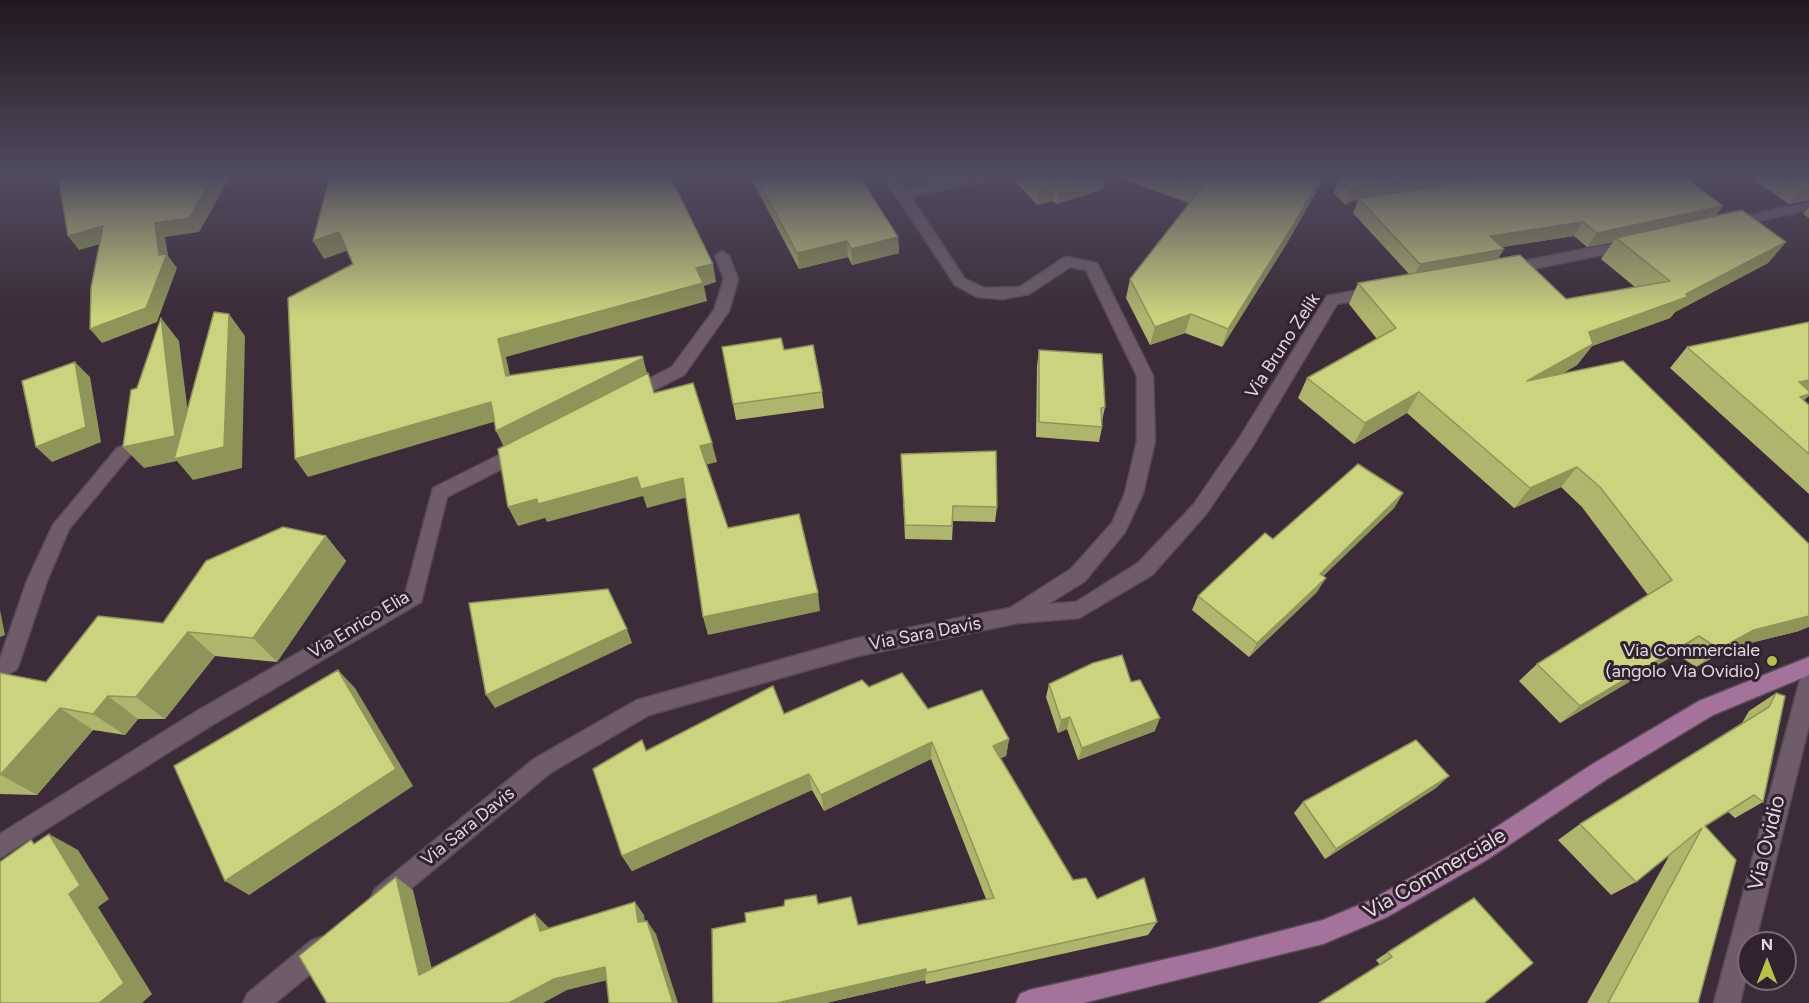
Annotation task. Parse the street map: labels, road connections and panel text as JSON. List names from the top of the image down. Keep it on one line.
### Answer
{"streets":{"main road":["Via Commerciale"],"street":["Via Bruno Zelik","Via Enrico Elia","Via Sara Davis","Via Ovidio"]},"crossings":[["Via Bruno Zelik","Via Sara Davis"]],"places":["Via Commerciale (angolo Via Ovidio)"],"north":"top"}
